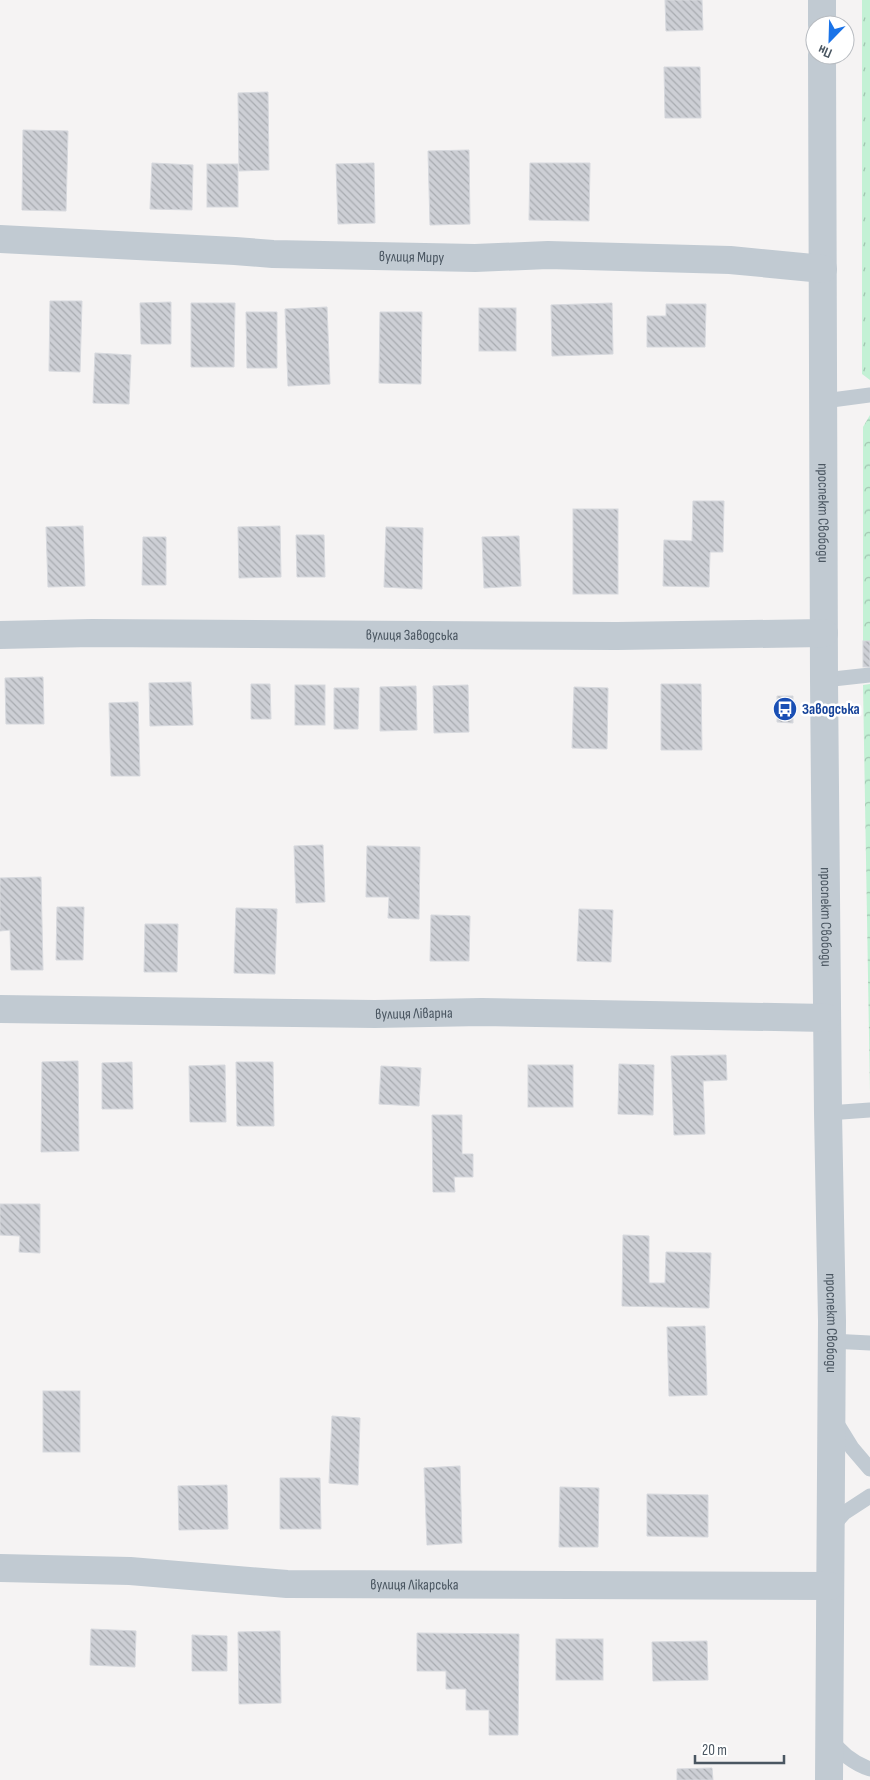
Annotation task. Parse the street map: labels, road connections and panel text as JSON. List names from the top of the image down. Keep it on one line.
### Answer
{"streets":{"street":["вулиця Миру","проспект Свободи","вулиця Заводська","вулиця Ліварна","вулиця Лікарська"]},"crossings":[["вулиця Миру","проспект Свободи"],["проспект Свободи","вулиця Заводська"],["проспект Свободи","вулиця Ліварна"],["проспект Свободи","вулиця Лікарська"]],"places":{"bus stop":["Заводська"]},"scale_bar":"20 m","north":"bottom left"}
